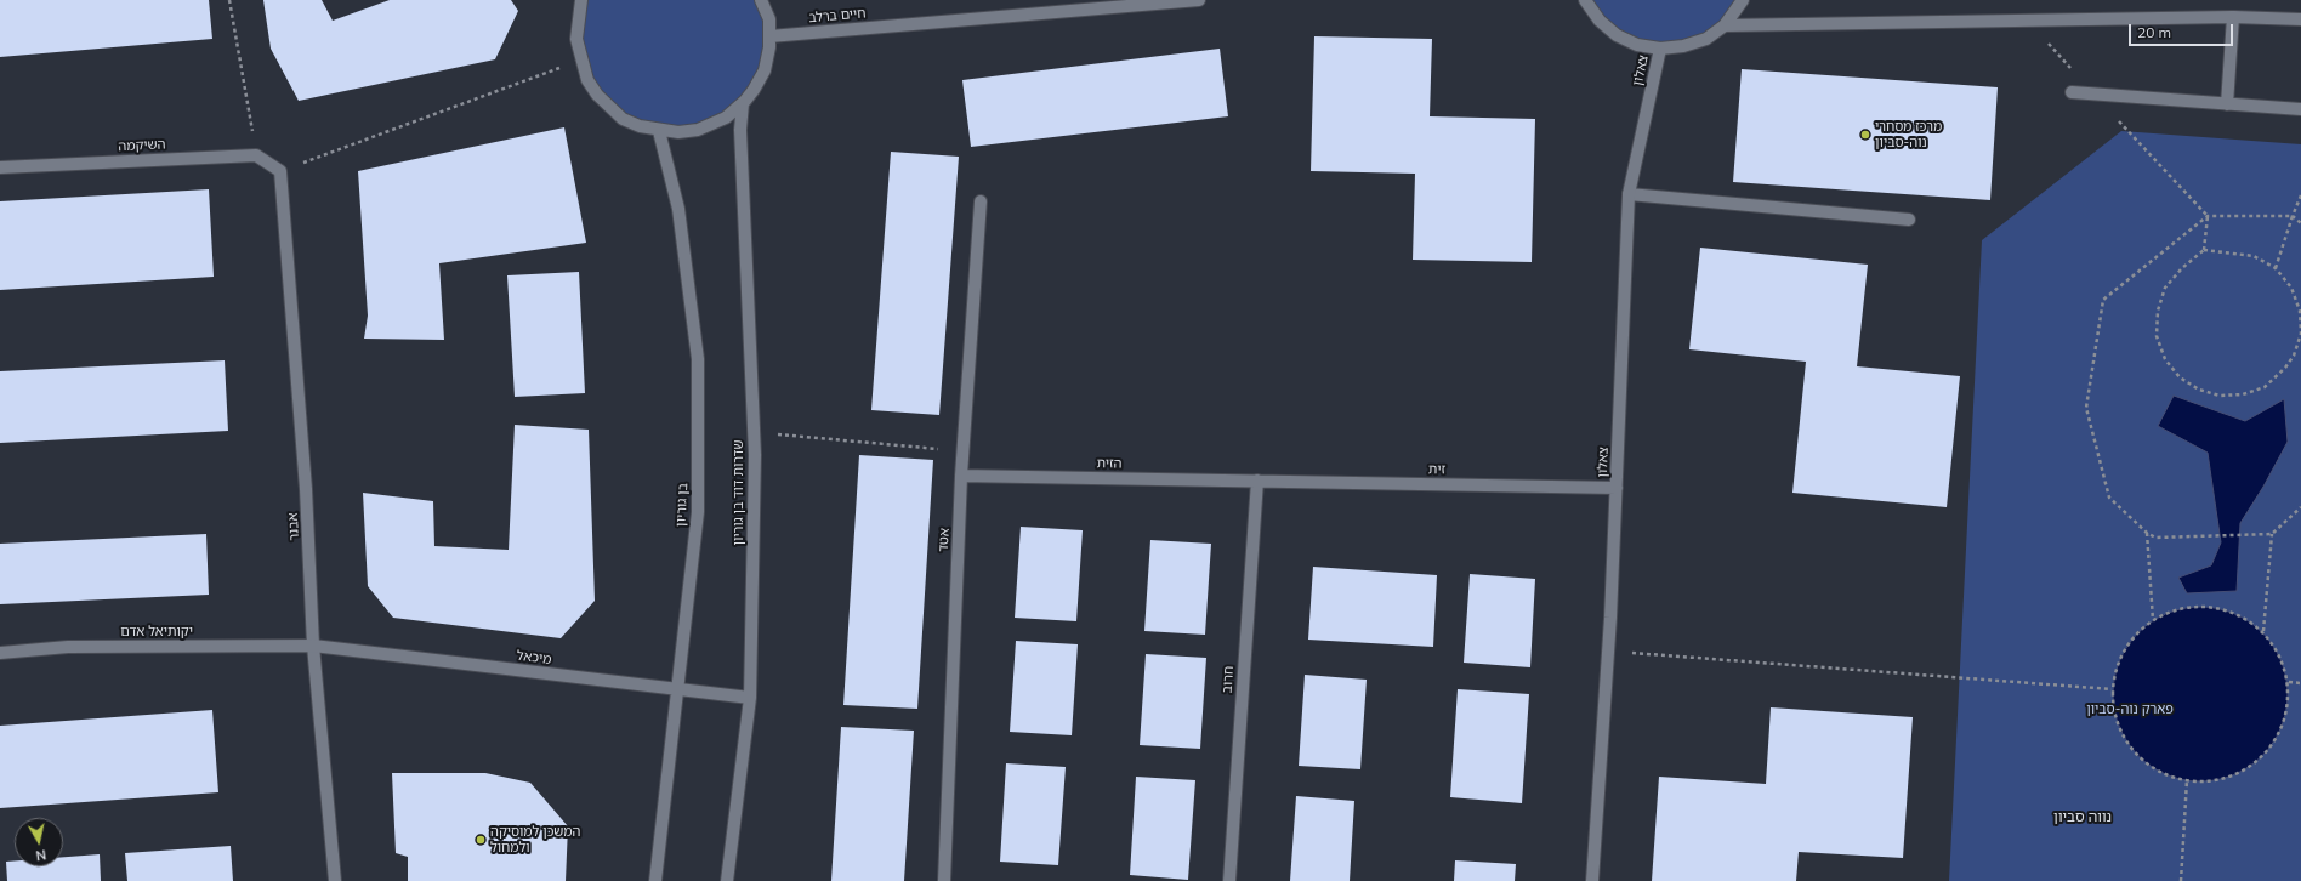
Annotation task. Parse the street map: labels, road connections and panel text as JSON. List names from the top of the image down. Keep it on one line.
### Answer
{"streets":{"street":["חיים ברלב","צאלון","השיקמה","הזית","זית","שדרות דוד בן גוריון","בן גוריון","אבנר","אטד","יקותיאל אדם","מיכאל","חרוב"]},"crossings":[["צאלון","זית"],["הזית","זית"],["הזית","אטד"],["הזית","חרוב"],["זית","חרוב"],["שדרות דוד בן גוריון","מיכאל"],["בן גוריון","מיכאל"],["אבנר","יקותיאל אדם"],["אבנר","מיכאל"],["יקותיאל אדם","מיכאל"]],"districts":["נווה סביון"],"parks":["פארק נוה-סביון"],"places":["מרכז מסחרי נוה-סביון","המשכן למוסיקה ולמחול"],"scale_bar":"20 m","north":"bottom"}
